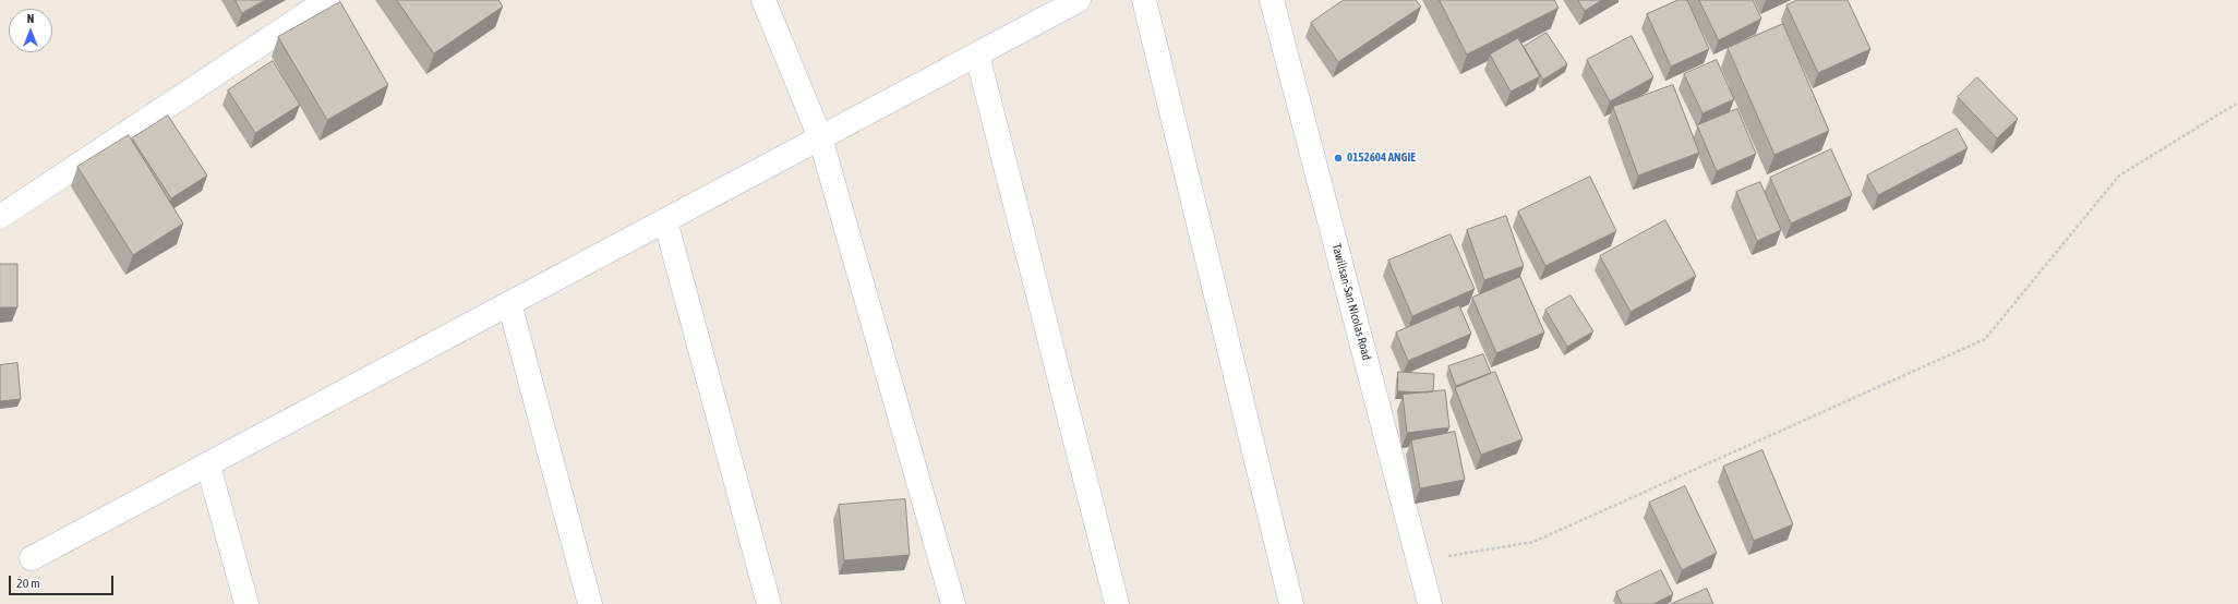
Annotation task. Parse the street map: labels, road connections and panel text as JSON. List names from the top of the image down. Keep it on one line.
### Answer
{"streets":{"street":["Tawilisan-San Nicolas Road"]},"places":["0152604 ANGIE"],"scale_bar":"20 m","north":"top"}
